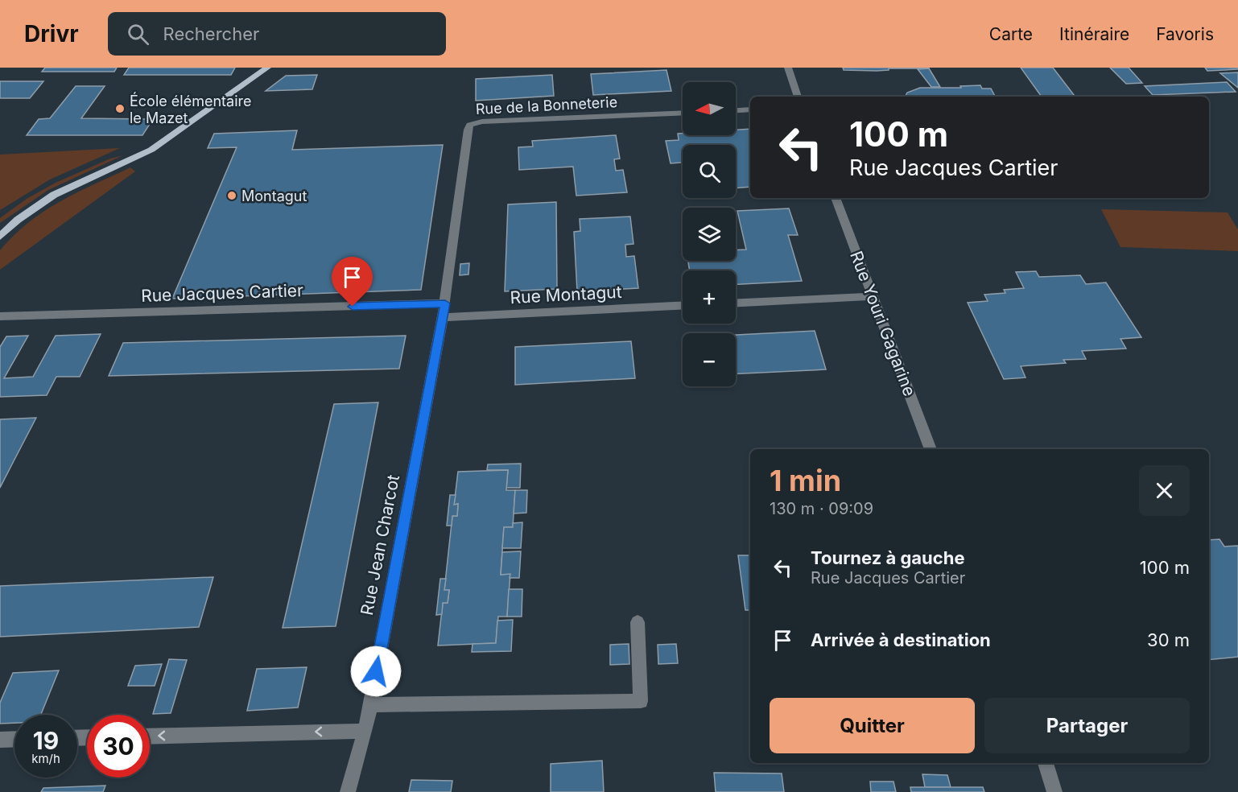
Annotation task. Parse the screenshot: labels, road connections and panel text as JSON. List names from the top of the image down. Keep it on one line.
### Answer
{"streets":{"street":["Rue de la Bonneterie","Rue Jacques Cartier","Rue Montagut","Rue Youri Gagarine","Rue Jean Charcot"]},"crossings":[["Rue de la Bonneterie","Rue Jacques Cartier"],["Rue de la Bonneterie","Rue Jean Charcot"],["Rue Jacques Cartier","Rue Jean Charcot"],["Rue Montagut","Rue Jean Charcot"]],"places":["École élémentaire le Mazet","Montagut"],"north":"left","page":{"header":"Drivr","search":"Rechercher","nav":["Carte","Itinéraire","Favoris"],"map_buttons":["+","−"],"turn":["100 m","Rue Jacques Cartier"],"heading":["1 min","130 m · 09:09"],"list":[{"name":"Tournez à gauche","note":"Rue Jacques Cartier","value":"100 m"},{"name":"Arrivée à destination","value":"30 m"}],"buttons":["Quitter","Partager"],"speed":"19 km/h","limit":"30"}}
